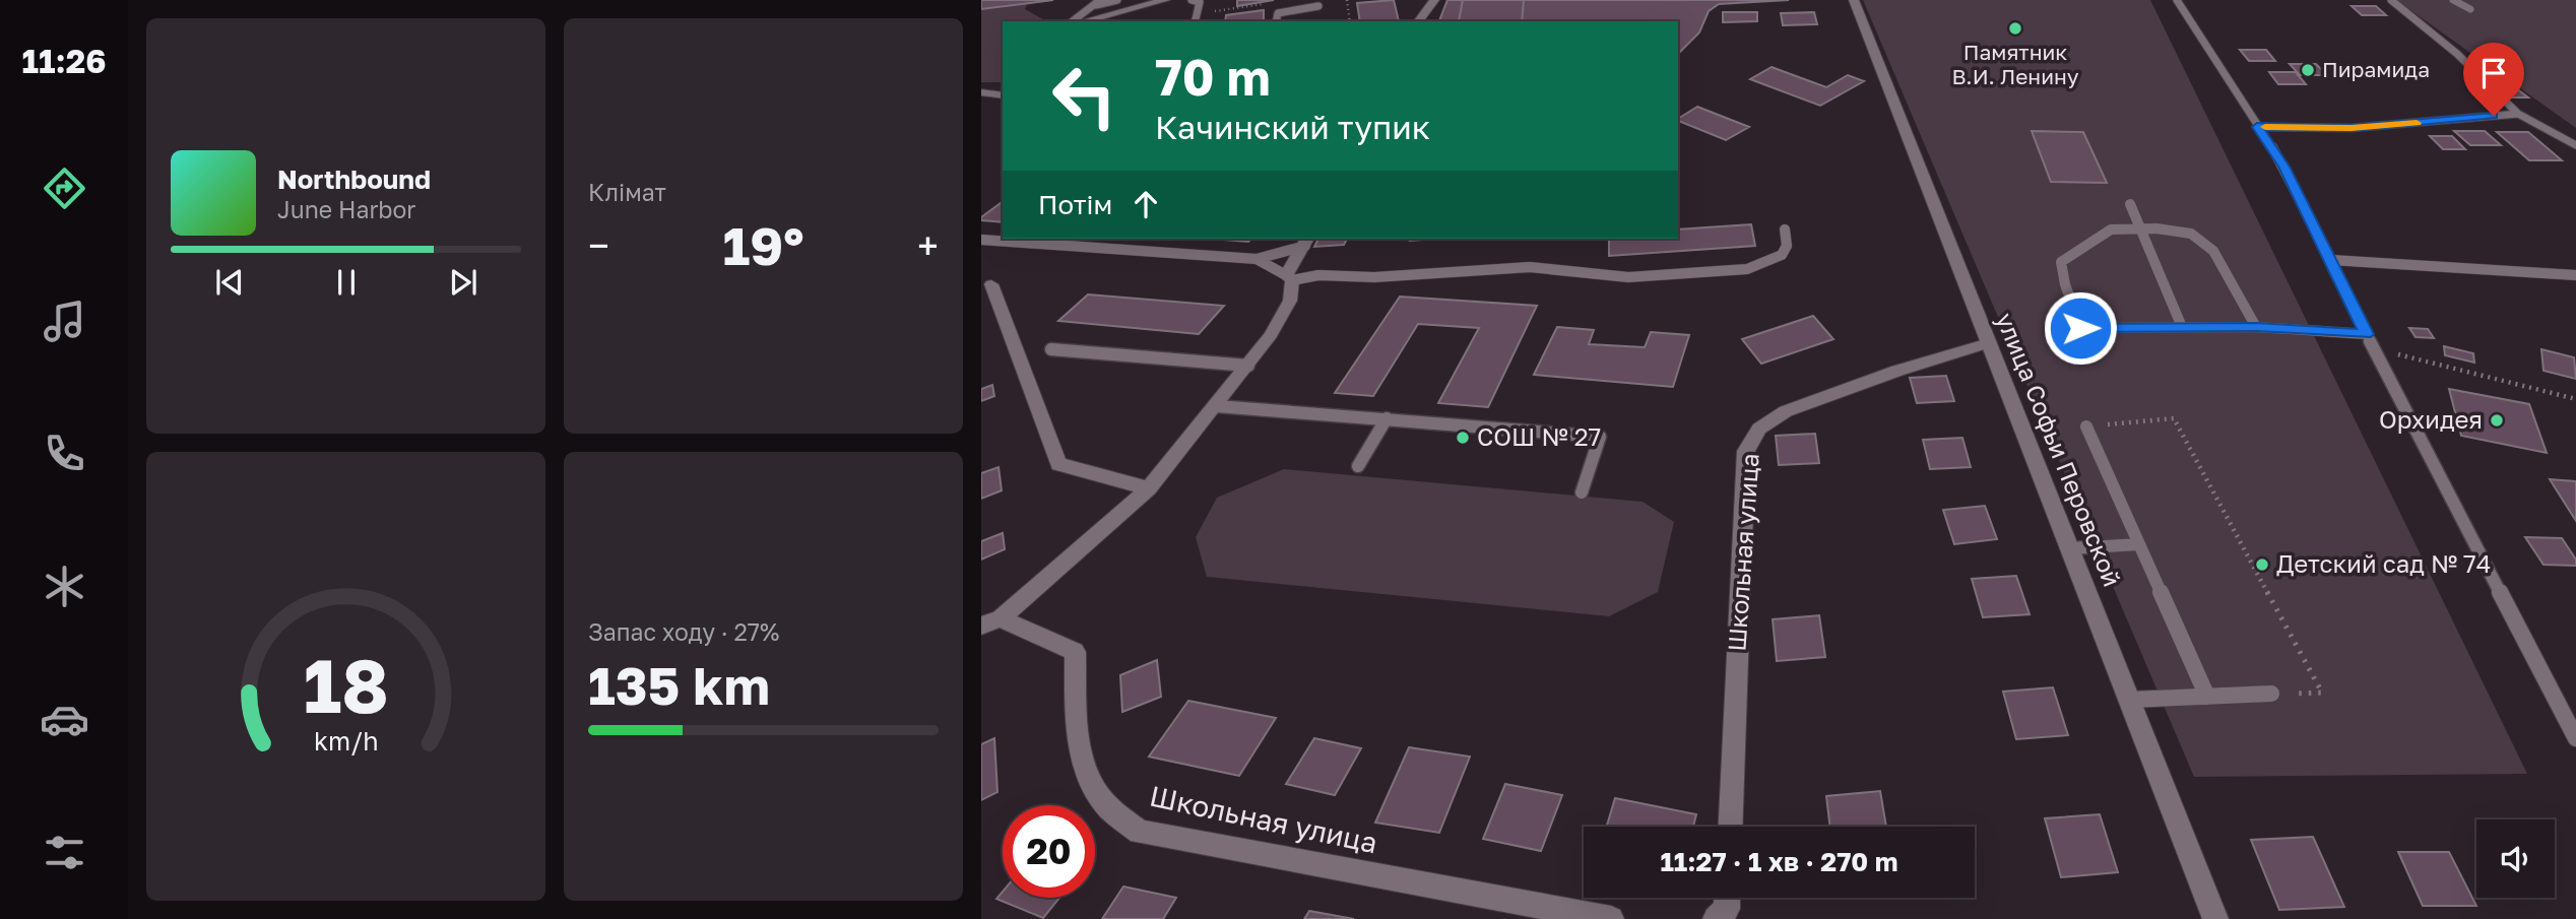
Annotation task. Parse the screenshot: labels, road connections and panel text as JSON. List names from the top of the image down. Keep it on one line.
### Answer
{"streets":{"street":["улица Софьи Перовской","Школьная улица"]},"crossings":[["улица Софьи Перовской","Школьная улица"]],"places":["Памятник В.И. Ленину","Пирамида","Орхидея","СОШ № 27","Детский сад № 74"],"page":{"tabs":"11:26","tile":["Клімат",["Запас ходу · 27%","135 km"]],"turn":["70 m","Качинский тупик"],"song":["Northbound","June Harbor"],"then":"Потім","heat":["−","19°","+"],"limit":"20","trip":"11:27 · 1 хв · 270 m","gauge":["18","km/h"]}}
